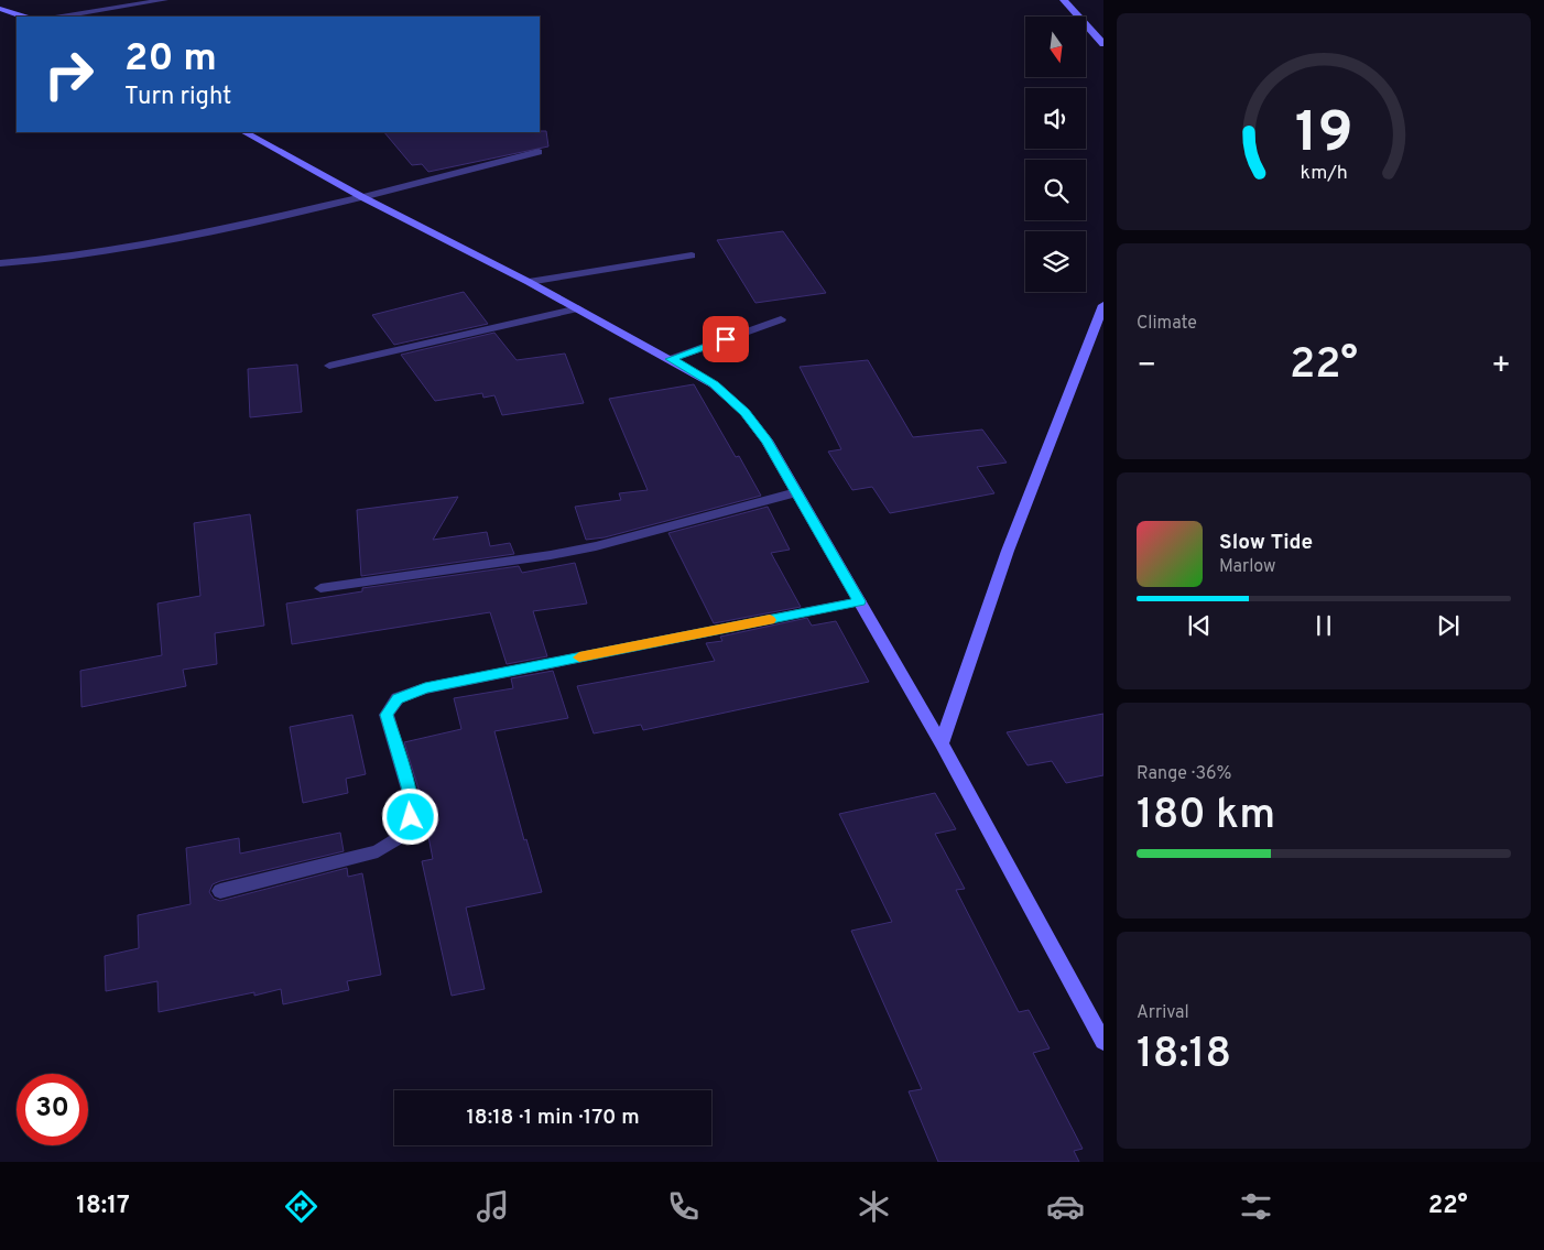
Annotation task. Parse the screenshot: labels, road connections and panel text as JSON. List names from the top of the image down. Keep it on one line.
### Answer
{"north":"bottom","page":{"turn":["20 m","Turn right"],"tile":["Climate",["Range · 36%","180 km"],["Arrival","18:18"]],"heat":["−","22°","+"],"song":["Slow Tide","Marlow"],"limit":"30","trip":"18:18 · 1 min · 170 m","tabs":["18:17","22°"],"gauge":["19","km/h"]}}
